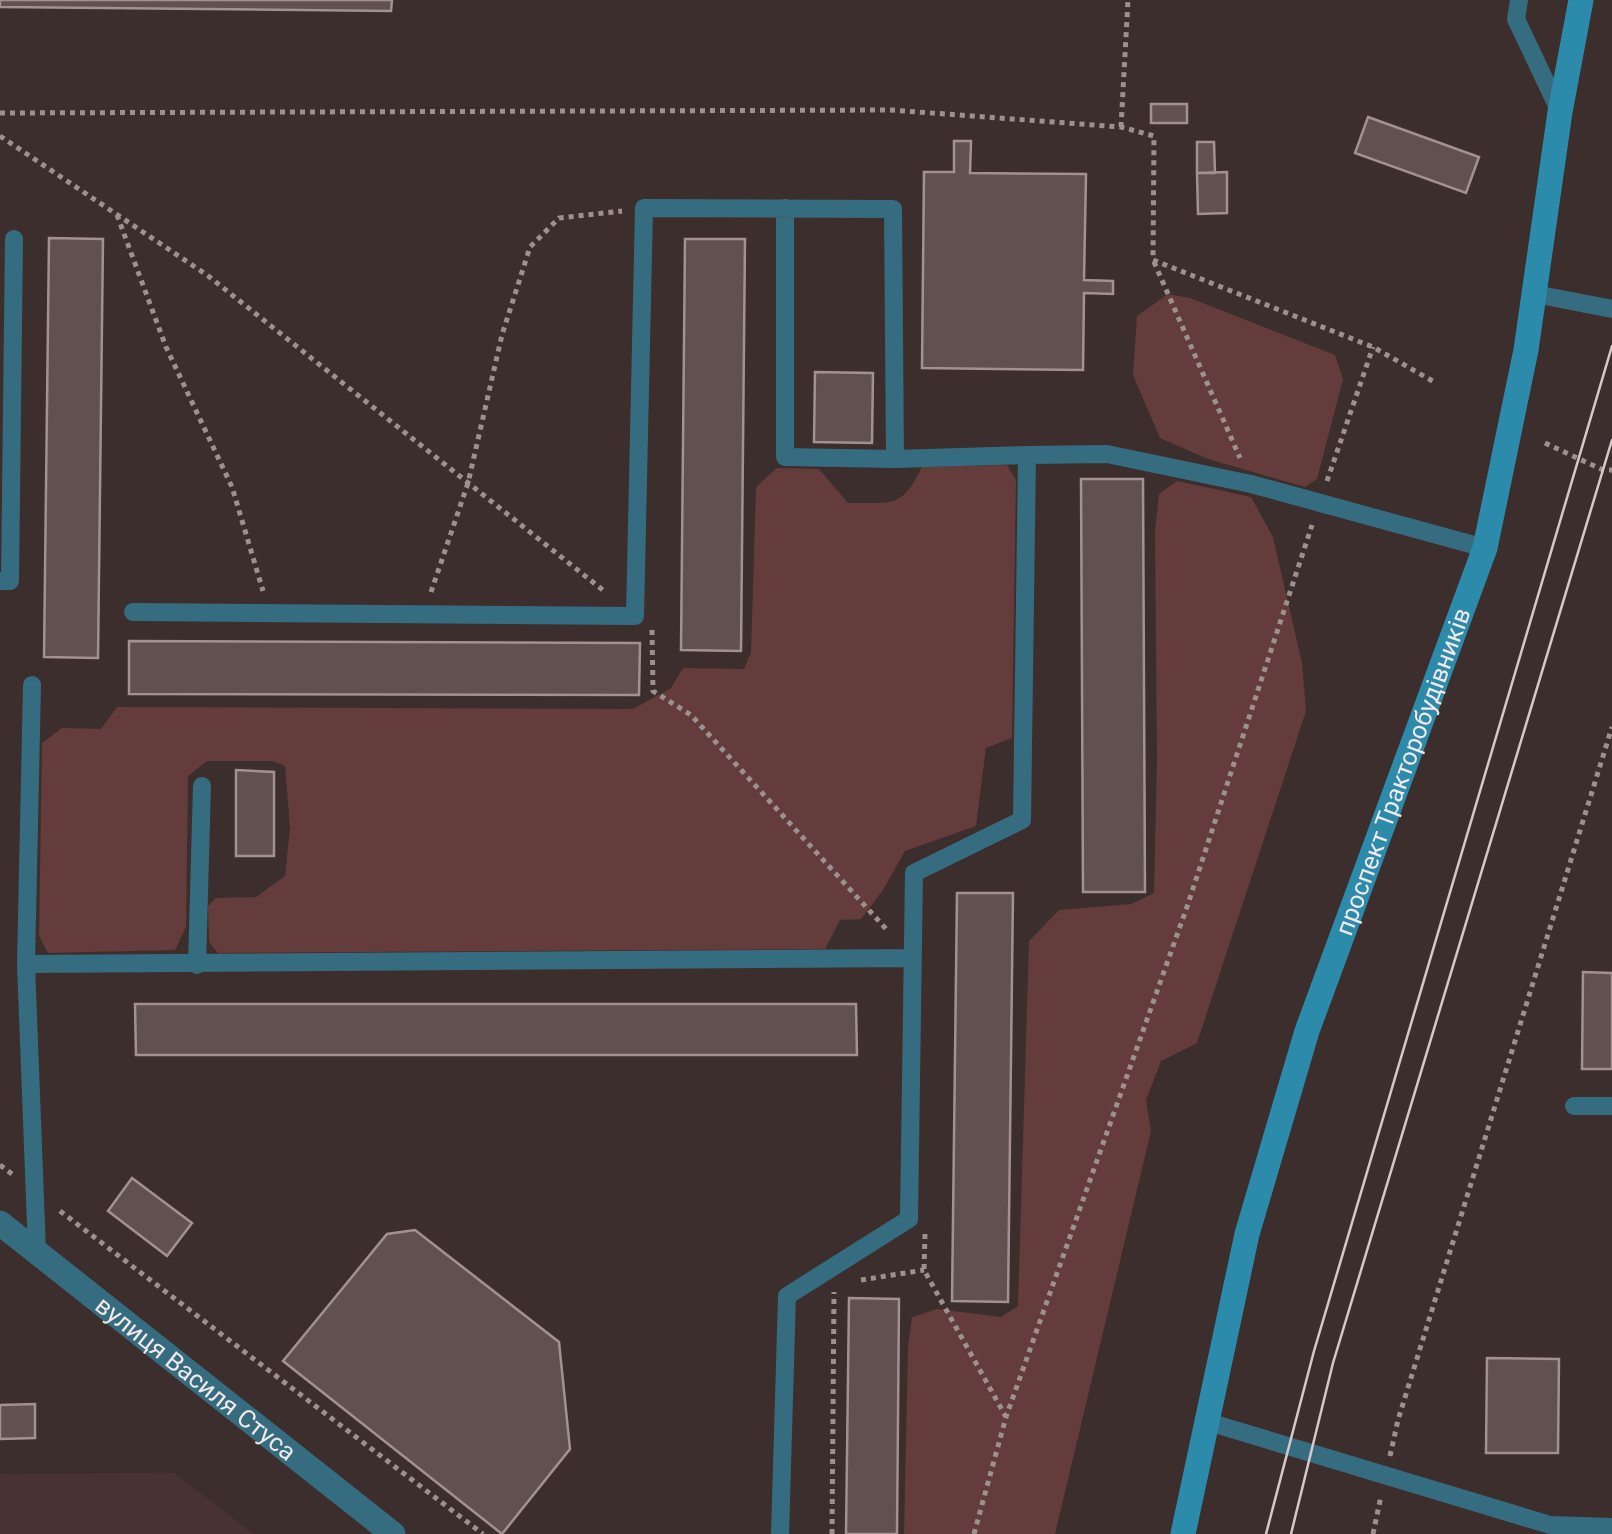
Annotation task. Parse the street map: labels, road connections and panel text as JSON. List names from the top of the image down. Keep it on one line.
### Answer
{"streets":{"main road":["проспект Тракторобудівників"],"street":["вулиця Василя Стуса"]}}
